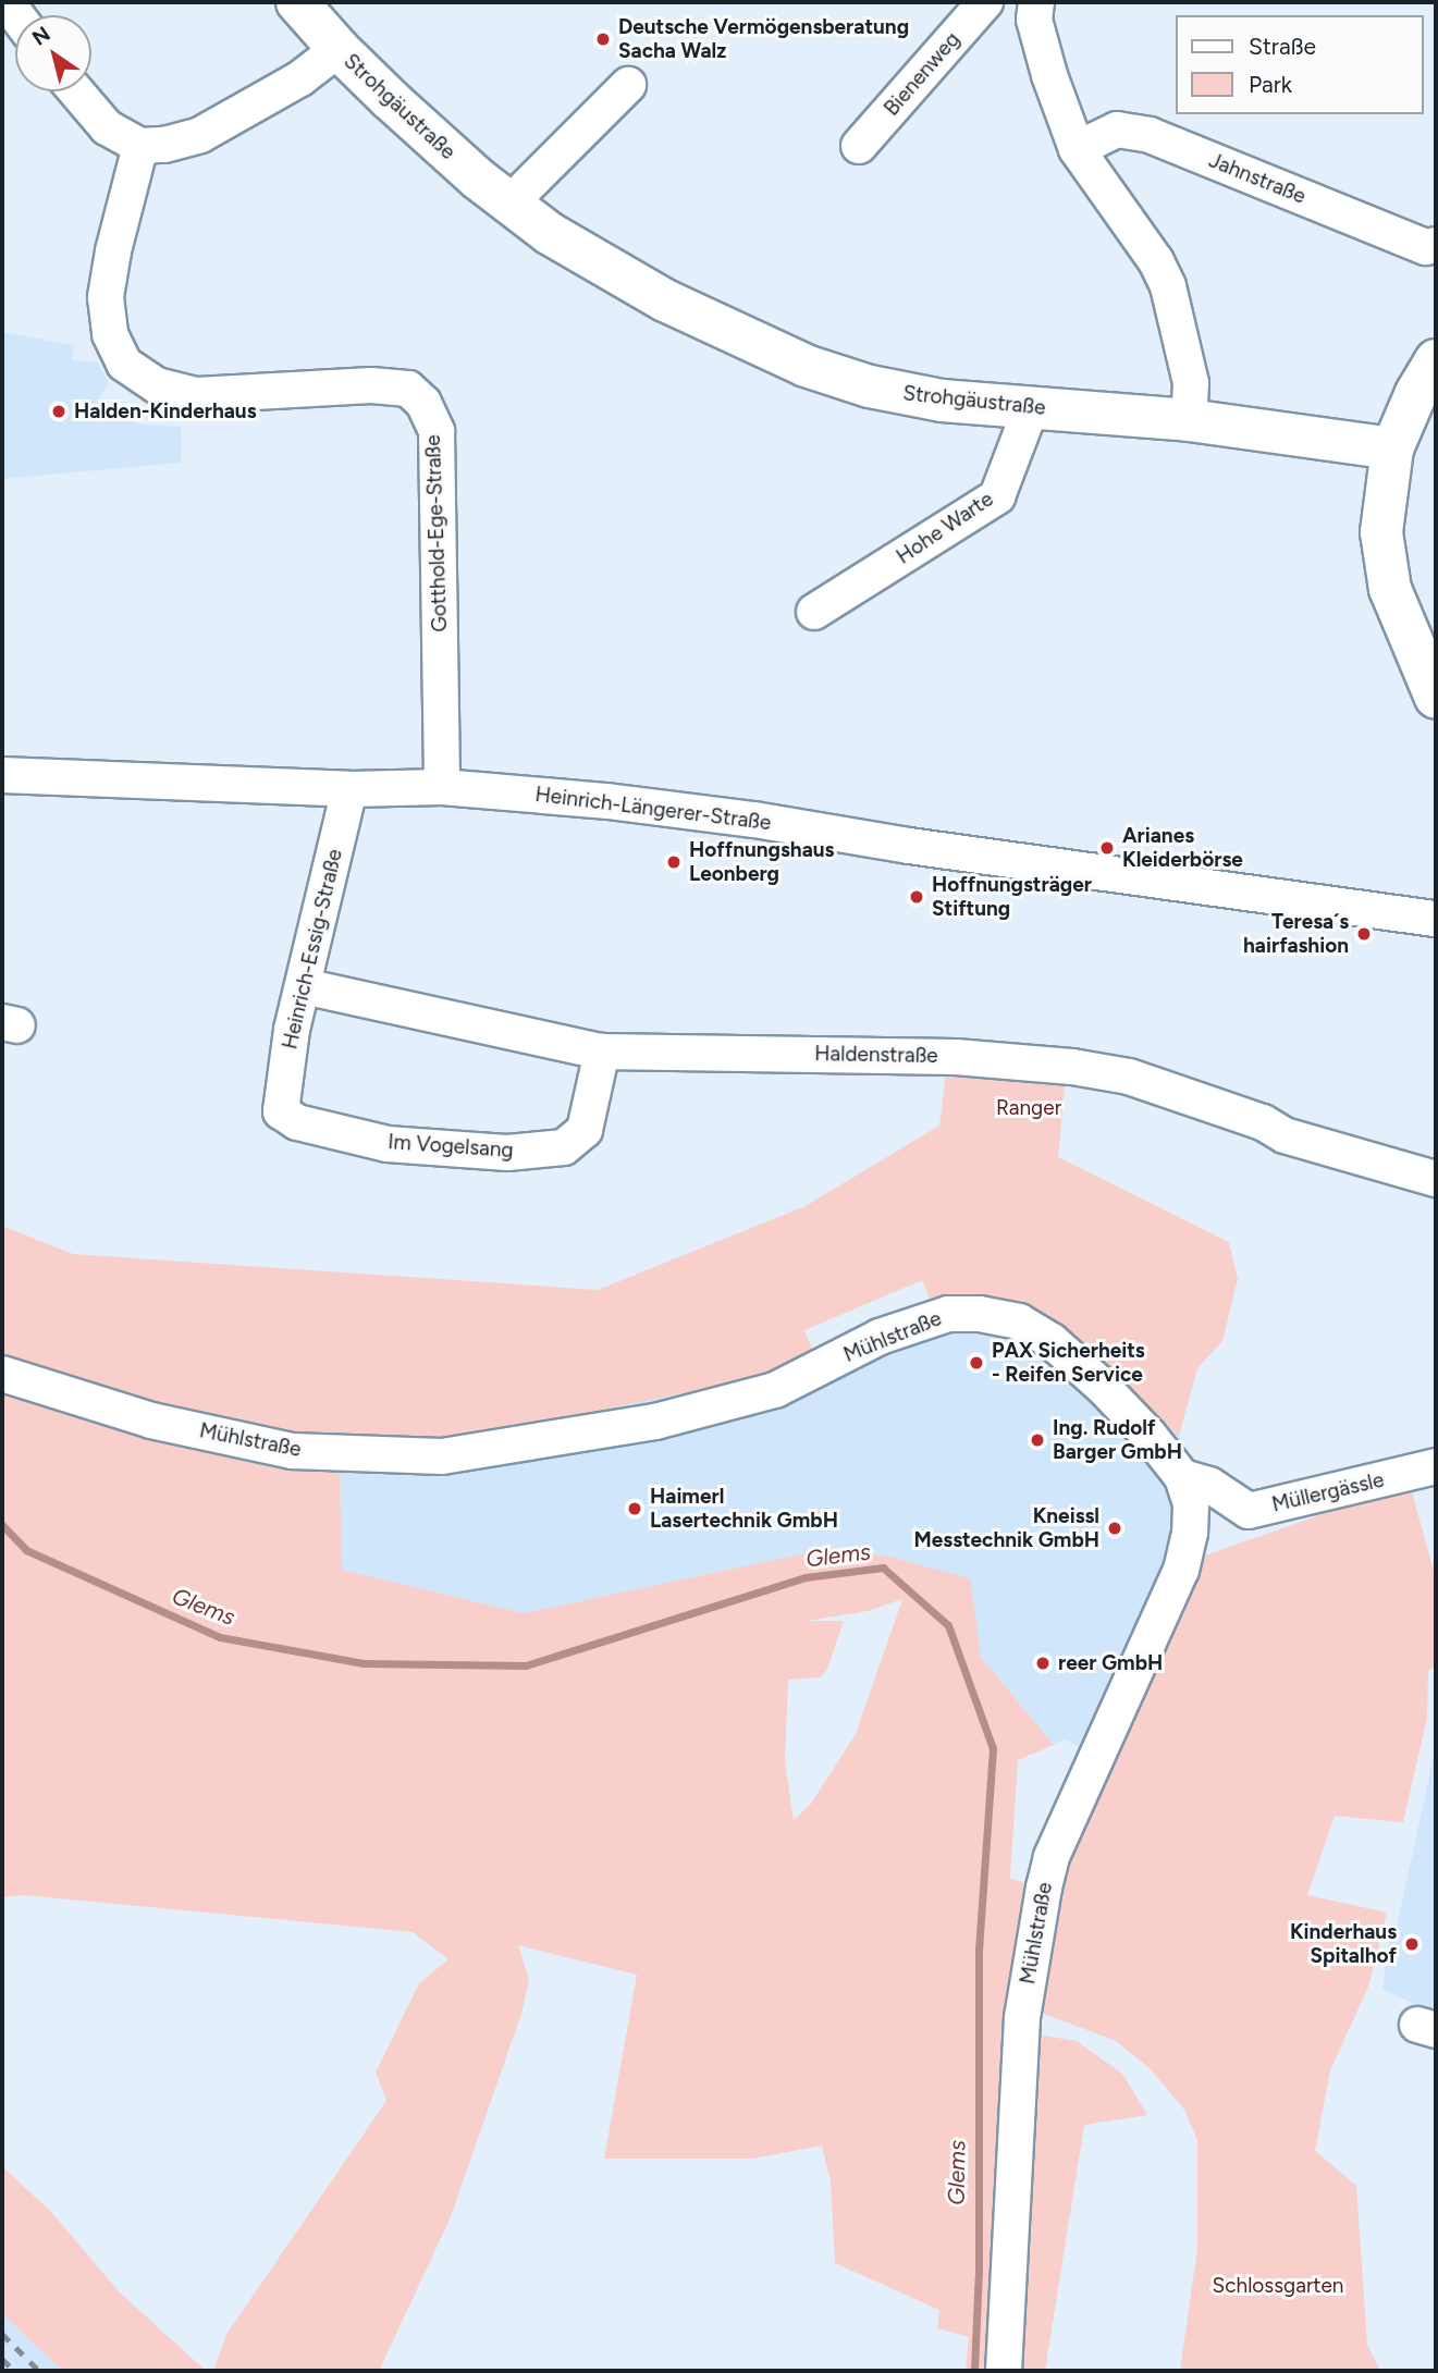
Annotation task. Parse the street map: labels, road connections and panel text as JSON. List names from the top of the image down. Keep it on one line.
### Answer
{"streets":{"main road":["Strohgäustraße"],"street":["Bienenweg","Jahnstraße","Hohe Warte","Gotthold-Ege-Straße","Heinrich-Längerer-Straße","Heinrich-Essig-Straße","Haldenstraße","Im Vogelsang","Mühlstraße","Müllergässle"]},"crossings":[["Strohgäustraße","Hohe Warte"],["Gotthold-Ege-Straße","Heinrich-Längerer-Straße"],["Heinrich-Längerer-Straße","Heinrich-Essig-Straße"],["Heinrich-Essig-Straße","Haldenstraße"],["Heinrich-Essig-Straße","Im Vogelsang"],["Haldenstraße","Im Vogelsang"],["Mühlstraße","Müllergässle"]],"water":["Glems"],"parks":["Ranger","Schlossgarten"],"places":["Deutsche Vermögensberatung Sacha Walz","Halden-Kinderhaus","Arianes Kleiderbörse","Hoffnungshaus Leonberg","Hoffnungsträger Stiftung","Teresa´s hairfashion","PAX Sicherheits - Reifen Service","Ing. Rudolf Barger GmbH","Haimerl Lasertechnik GmbH","Kneissl Messtechnik GmbH","reer GmbH","Kinderhaus Spitalhof"],"legend":["Straße","Park"],"north":"top left"}
